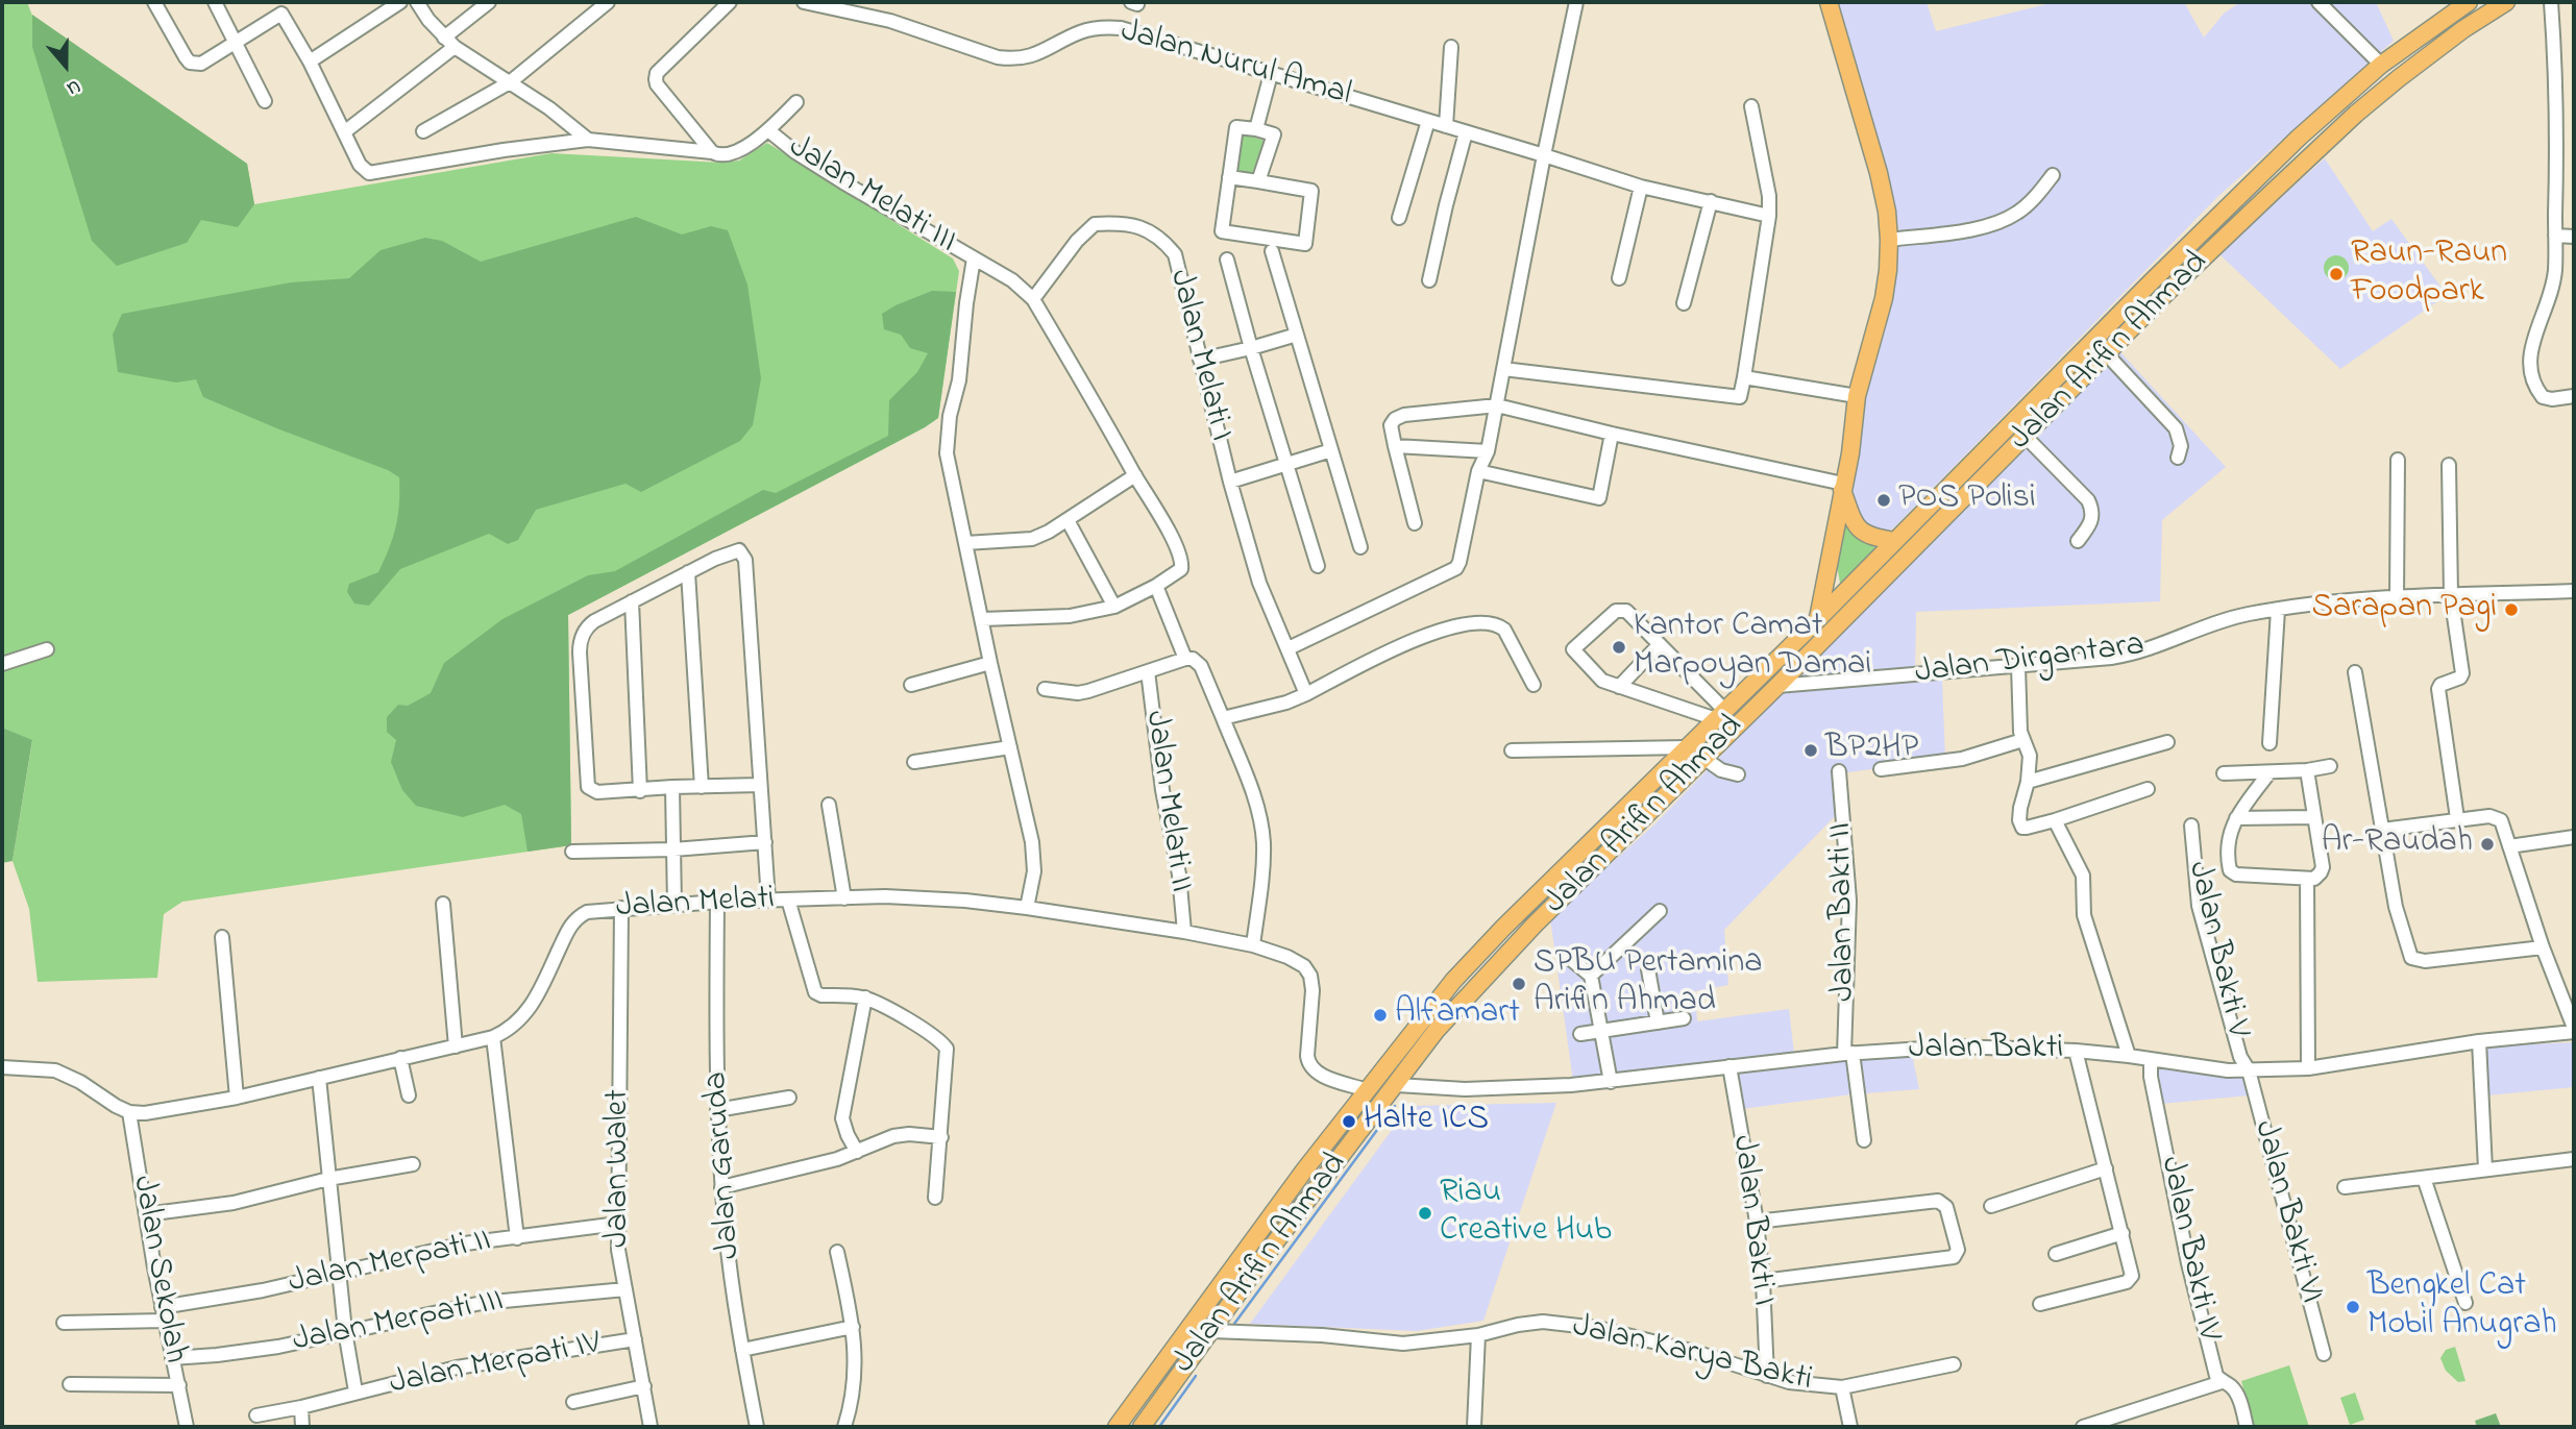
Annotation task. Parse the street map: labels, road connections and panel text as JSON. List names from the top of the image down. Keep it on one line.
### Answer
{"streets":{"main road":["Jalan Arifin Ahmad"],"street":["Jalan Nurul Amal","Jalan Melati III","Jalan Melati I","Jalan Dirgantara","Jalan Melati II","Jalan Melati","Jalan Bakti II","Jalan Bakti V","Jalan Bakti","Jalan Garuda","Jalan Walet","Jalan Bakti VI","Jalan Bakti I","Jalan Bakti IV","Jalan Merpati II","Jalan Sekolah","Jalan Merpati III","Jalan Karya Bakti","Jalan Merpati IV"]},"crossings":[["Jalan Melati III","Jalan Melati"],["Jalan Arifin Ahmad","Jalan Dirgantara"],["Jalan Arifin Ahmad","Jalan Melati"],["Jalan Arifin Ahmad","Jalan Bakti"],["Jalan Arifin Ahmad","Jalan Karya Bakti"],["Jalan Melati II","Jalan Melati"],["Jalan Melati","Jalan Garuda"],["Jalan Melati","Jalan Walet"],["Jalan Melati","Jalan Sekolah"],["Jalan Bakti II","Jalan Bakti"],["Jalan Bakti V","Jalan Bakti"],["Jalan Bakti V","Jalan Bakti VI"],["Jalan Bakti","Jalan Bakti VI"],["Jalan Bakti","Jalan Bakti I"],["Jalan Bakti","Jalan Bakti IV"],["Jalan Walet","Jalan Merpati II"],["Jalan Walet","Jalan Merpati III"],["Jalan Walet","Jalan Merpati IV"],["Jalan Bakti I","Jalan Karya Bakti"],["Jalan Merpati II","Jalan Sekolah"],["Jalan Sekolah","Jalan Merpati III"]],"places":["Raun-Raun Foodpark","POS Polisi","Sarapan Pagi","Kantor Camat Marpoyan Damai","BP2HP","Ar-Raudah","SPBU Pertamina Arifin Ahmad","Alfamart","Halte ICS","Riau Creative Hub","Bengkel Cat Mobil Anugrah"],"north":"bottom"}
